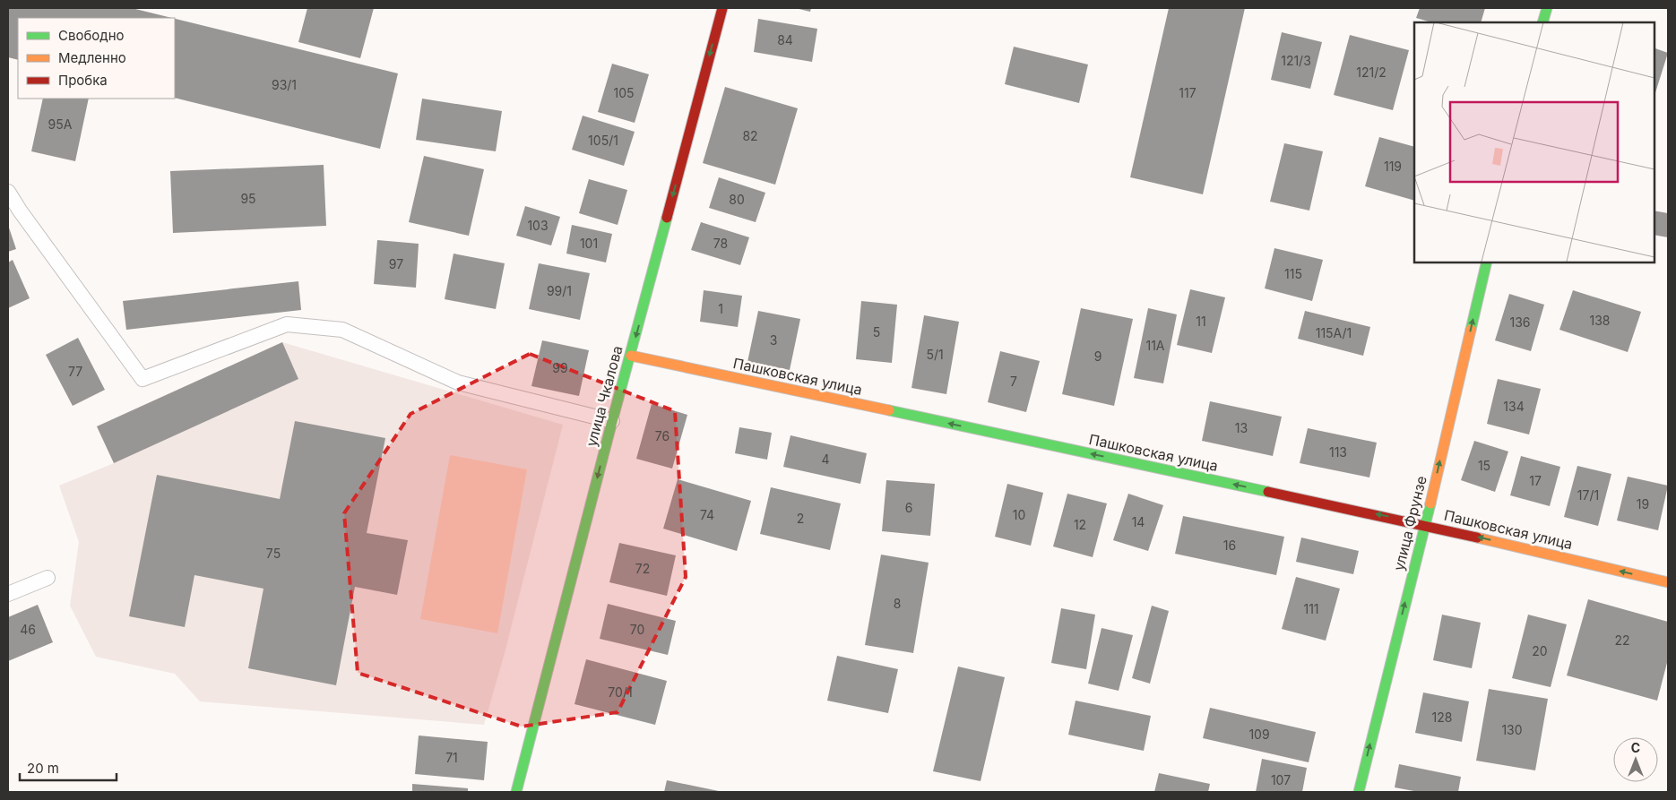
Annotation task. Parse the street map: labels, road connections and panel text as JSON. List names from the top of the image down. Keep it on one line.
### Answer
{"streets":{"street":["Пашковская улица","улица Чкалова","улица Фрунзе"]},"crossings":[["Пашковская улица","улица Чкалова"],["Пашковская улица","улица Фрунзе"]],"one_way":["Пашковская улица","улица Чкалова","улица Фрунзе"],"house_numbers":["84","121/3","121/2","93/1","105","117","95А","82","105/1","119","95","80","103","101","78","97","115","99/1","1","138","11","136","5","115А/1","3","11А","5/1","9","99","77","7","134","13","76","113","4","15","17","17/1","19","6","74","10","2","14","12","16","75","72","8","111","46","70","22","20","70/1","128","130","109","71","107"],"legend":["Свободно","Медленно","Пробка"],"scale_bar":"20 m","north":"top"}
